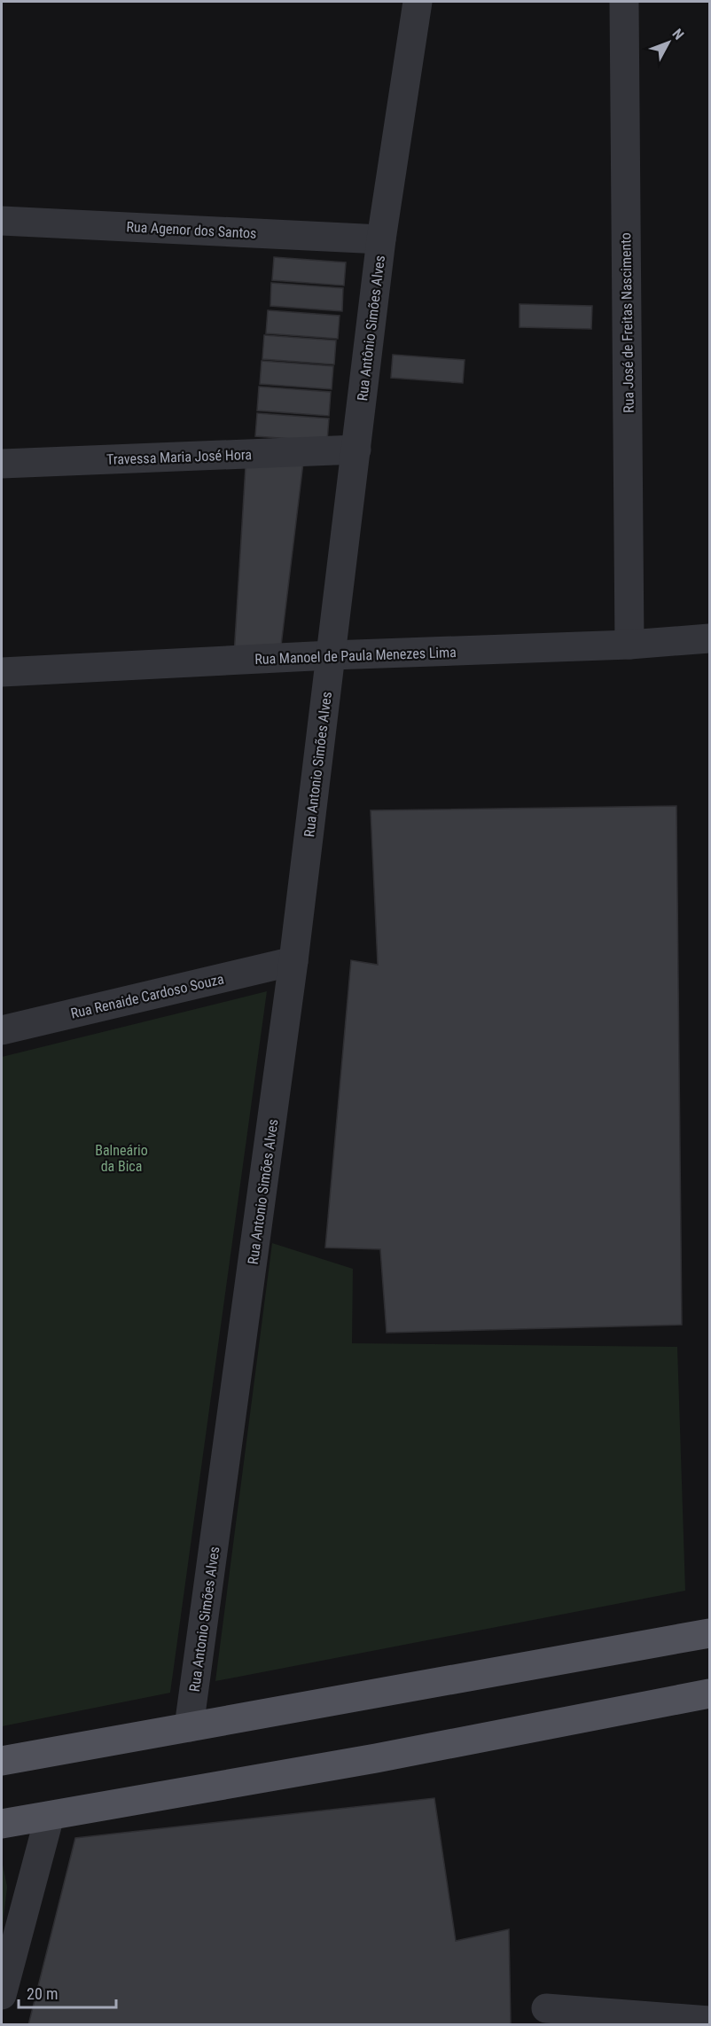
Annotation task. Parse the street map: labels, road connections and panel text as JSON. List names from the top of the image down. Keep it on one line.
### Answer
{"streets":{"street":["Rua Agenor dos Santos","Rua José de Freitas Nascimento","Rua Antônio Simões Alves","Travessa Maria José Hora","Rua Manoel de Paula Menezes Lima","Rua Antonio Simões Alves","Rua Renaide Cardoso Souza"]},"crossings":[["Rua Agenor dos Santos","Rua Antônio Simões Alves"],["Rua José de Freitas Nascimento","Rua Manoel de Paula Menezes Lima"],["Rua Antônio Simões Alves","Travessa Maria José Hora"],["Rua Antônio Simões Alves","Rua Manoel de Paula Menezes Lima"],["Rua Antônio Simões Alves","Rua Antonio Simões Alves"],["Rua Manoel de Paula Menezes Lima","Rua Antonio Simões Alves"],["Rua Antonio Simões Alves","Rua Renaide Cardoso Souza"]],"parks":["Balneário da Bica"],"scale_bar":"20 m","north":"top right"}
